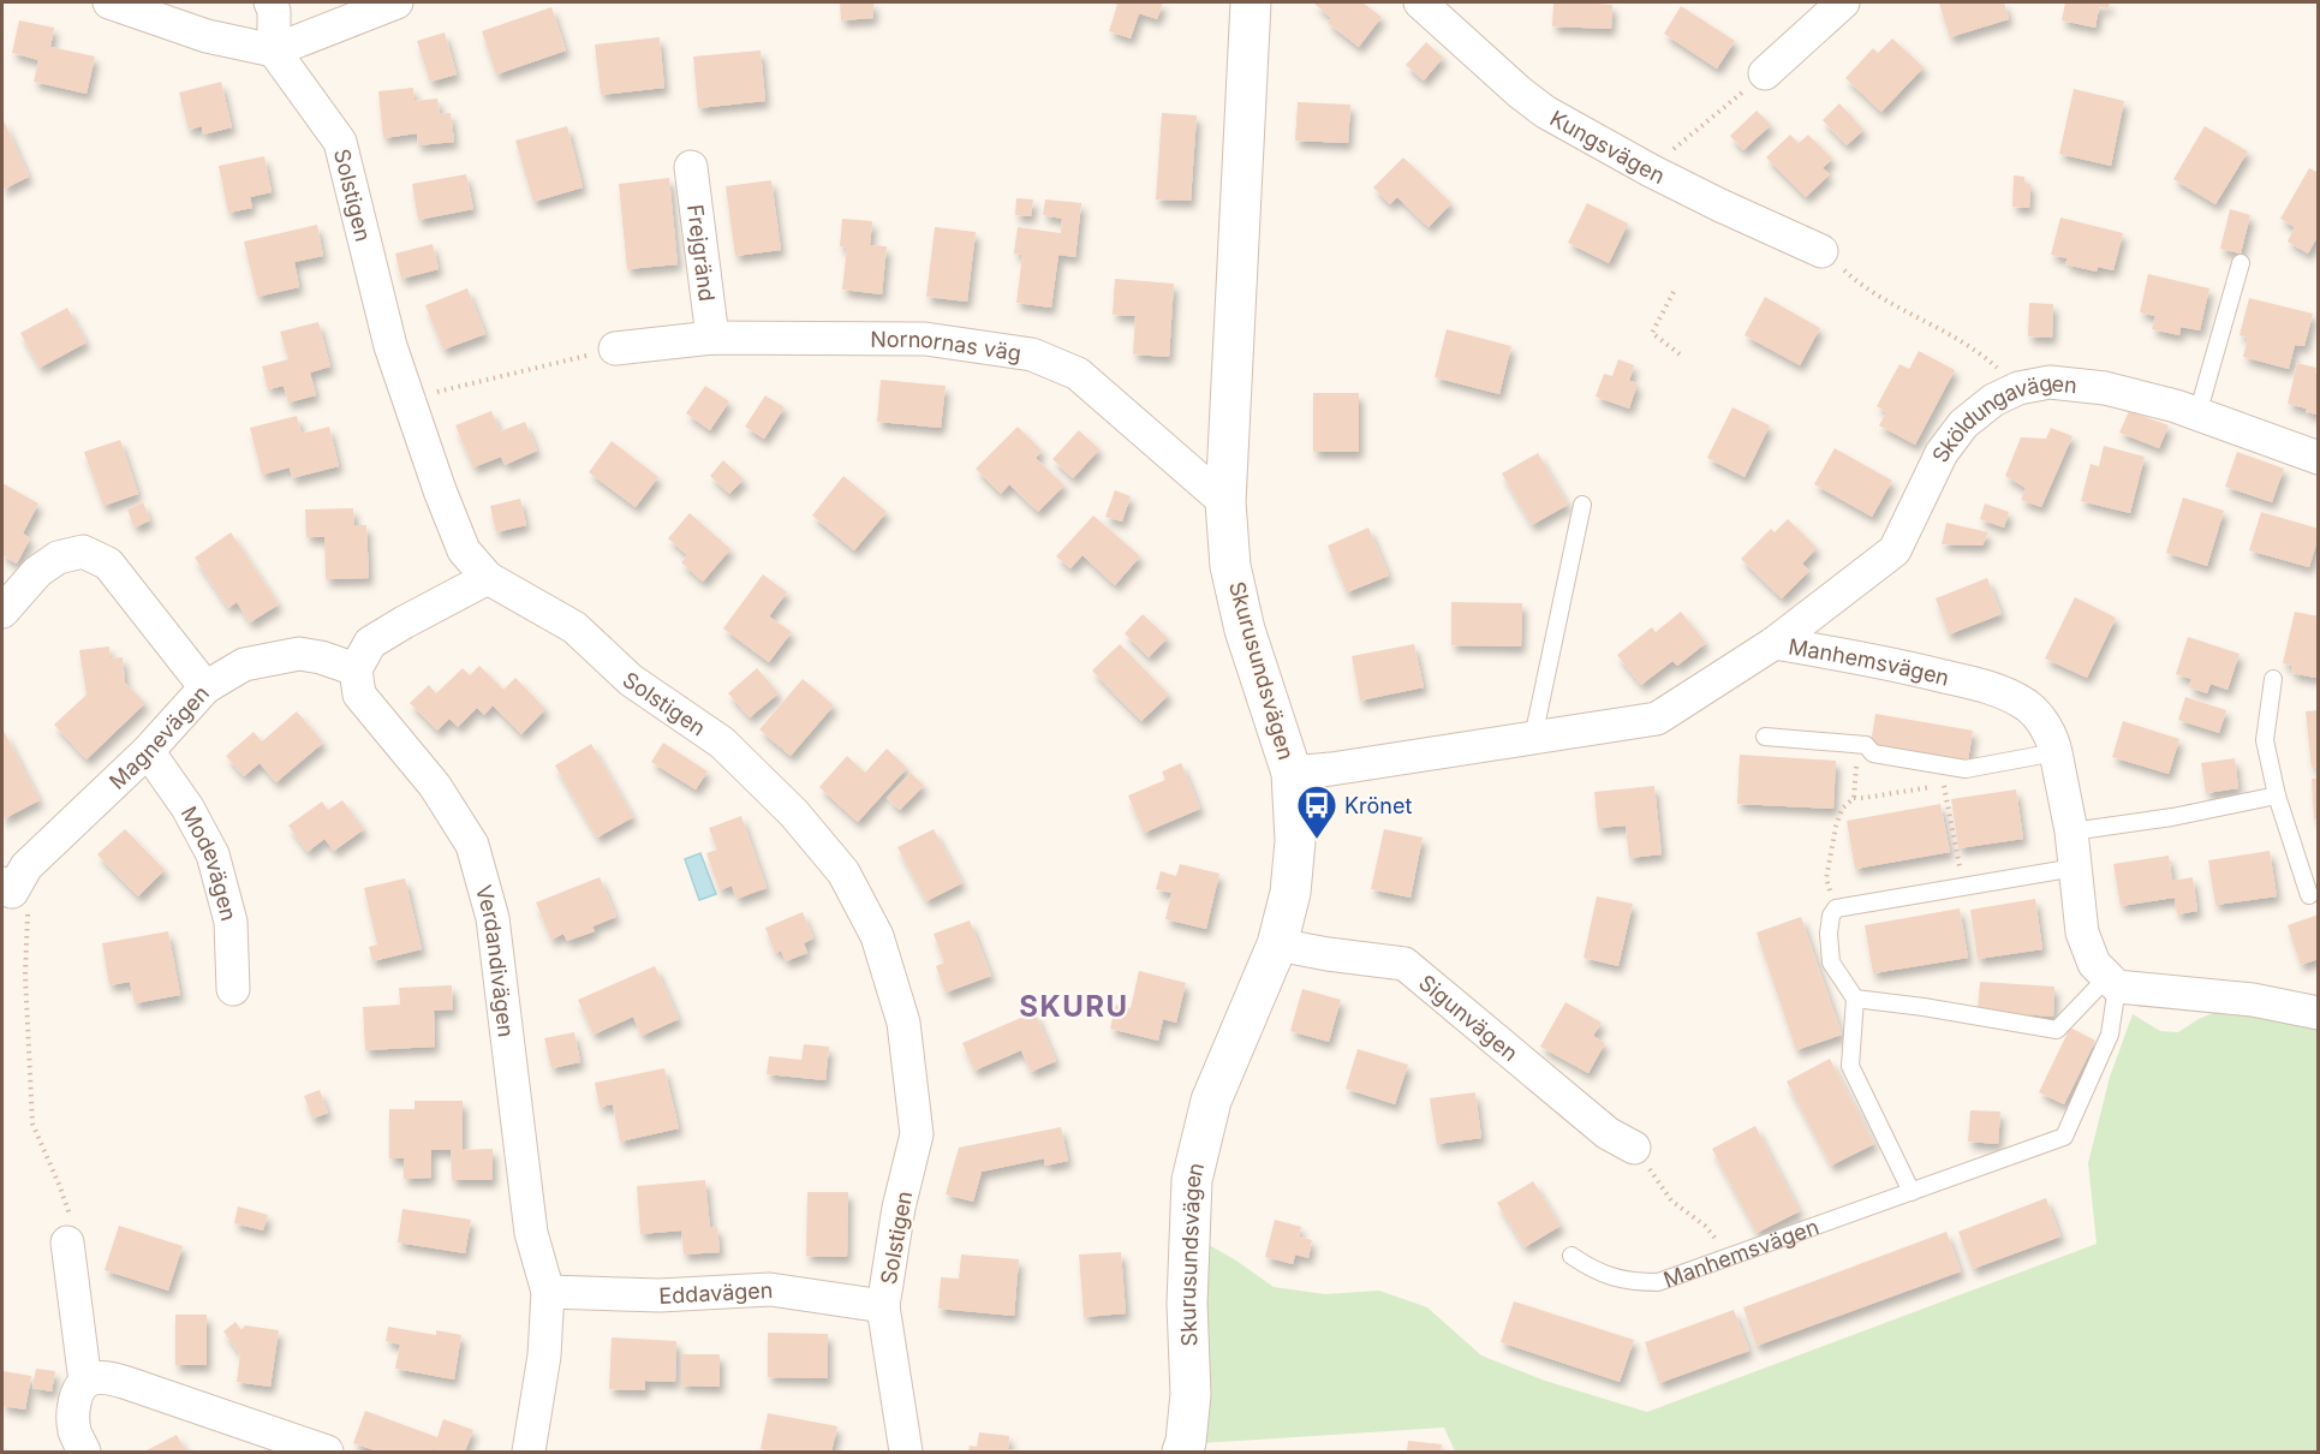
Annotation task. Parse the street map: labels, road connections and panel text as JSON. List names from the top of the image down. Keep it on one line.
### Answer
{"streets":{"street":["Kungsvägen","Solstigen","Frejgränd","Nornornas väg","Sköldungavägen","Manhemsvägen","Skurusundsvägen","Magnevägen","Modevägen","Verdandivägen","Sigunvägen","Eddavägen"]},"crossings":[["Solstigen","Eddavägen"],["Frejgränd","Nornornas väg"],["Nornornas väg","Skurusundsvägen"],["Sköldungavägen","Manhemsvägen"],["Manhemsvägen","Skurusundsvägen"],["Skurusundsvägen","Sigunvägen"],["Magnevägen","Modevägen"],["Magnevägen","Verdandivägen"],["Verdandivägen","Eddavägen"]],"districts":["SKURU"],"places":{"bus stop":["Krönet"]}}
